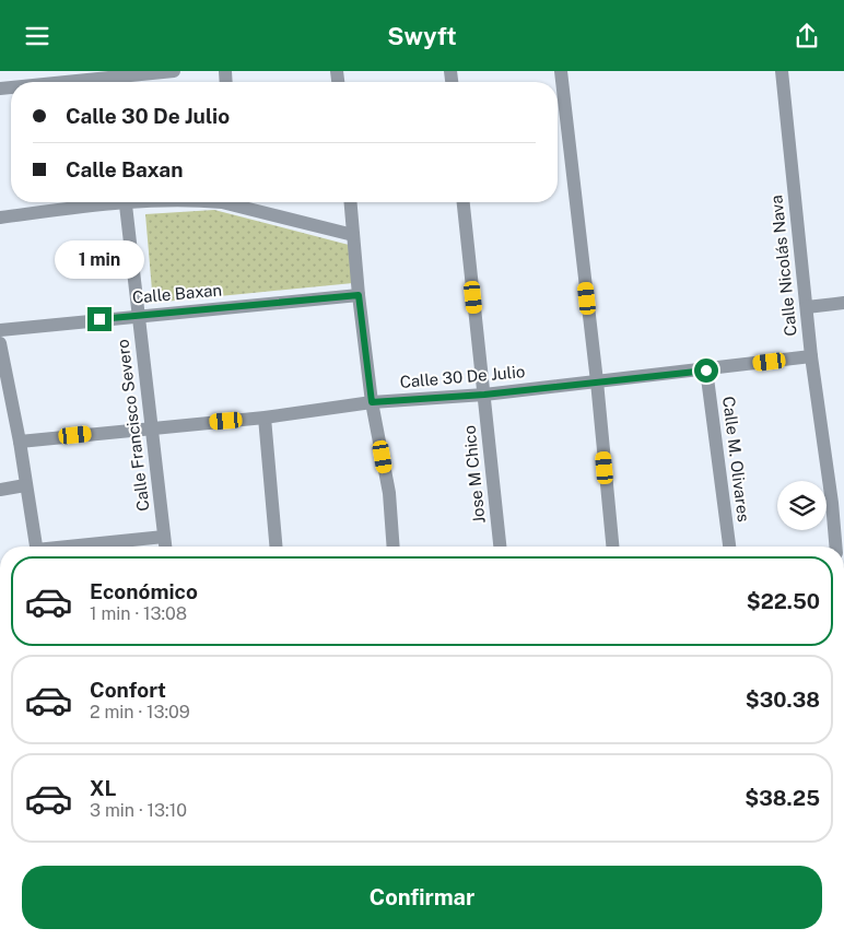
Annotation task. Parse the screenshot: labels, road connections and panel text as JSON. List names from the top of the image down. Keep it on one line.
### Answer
{"streets":{"street":["Calle Nicolás Nava","Calle Baxan","Calle 30 De Julio","Calle Francisco Severo","Calle M. Olivares","Jose M Chico"]},"crossings":[["Calle Nicolás Nava","Calle 30 De Julio"],["Calle Baxan","Calle Francisco Severo"],["Calle 30 De Julio","Calle Francisco Severo"],["Calle 30 De Julio","Calle M. Olivares"],["Calle 30 De Julio","Jose M Chico"]],"page":{"header":"Swyft","banner":["Calle 30 De Julio","Calle Baxan"],"bubble":"1 min","list":[{"name":"Económico","note":"1 min · 13:08","value":"$22.50"},{"name":"Confort","note":"2 min · 13:09","value":"$30.38"},{"name":"XL","note":"3 min · 13:10","value":"$38.25"}],"buttons":"Confirmar"}}
